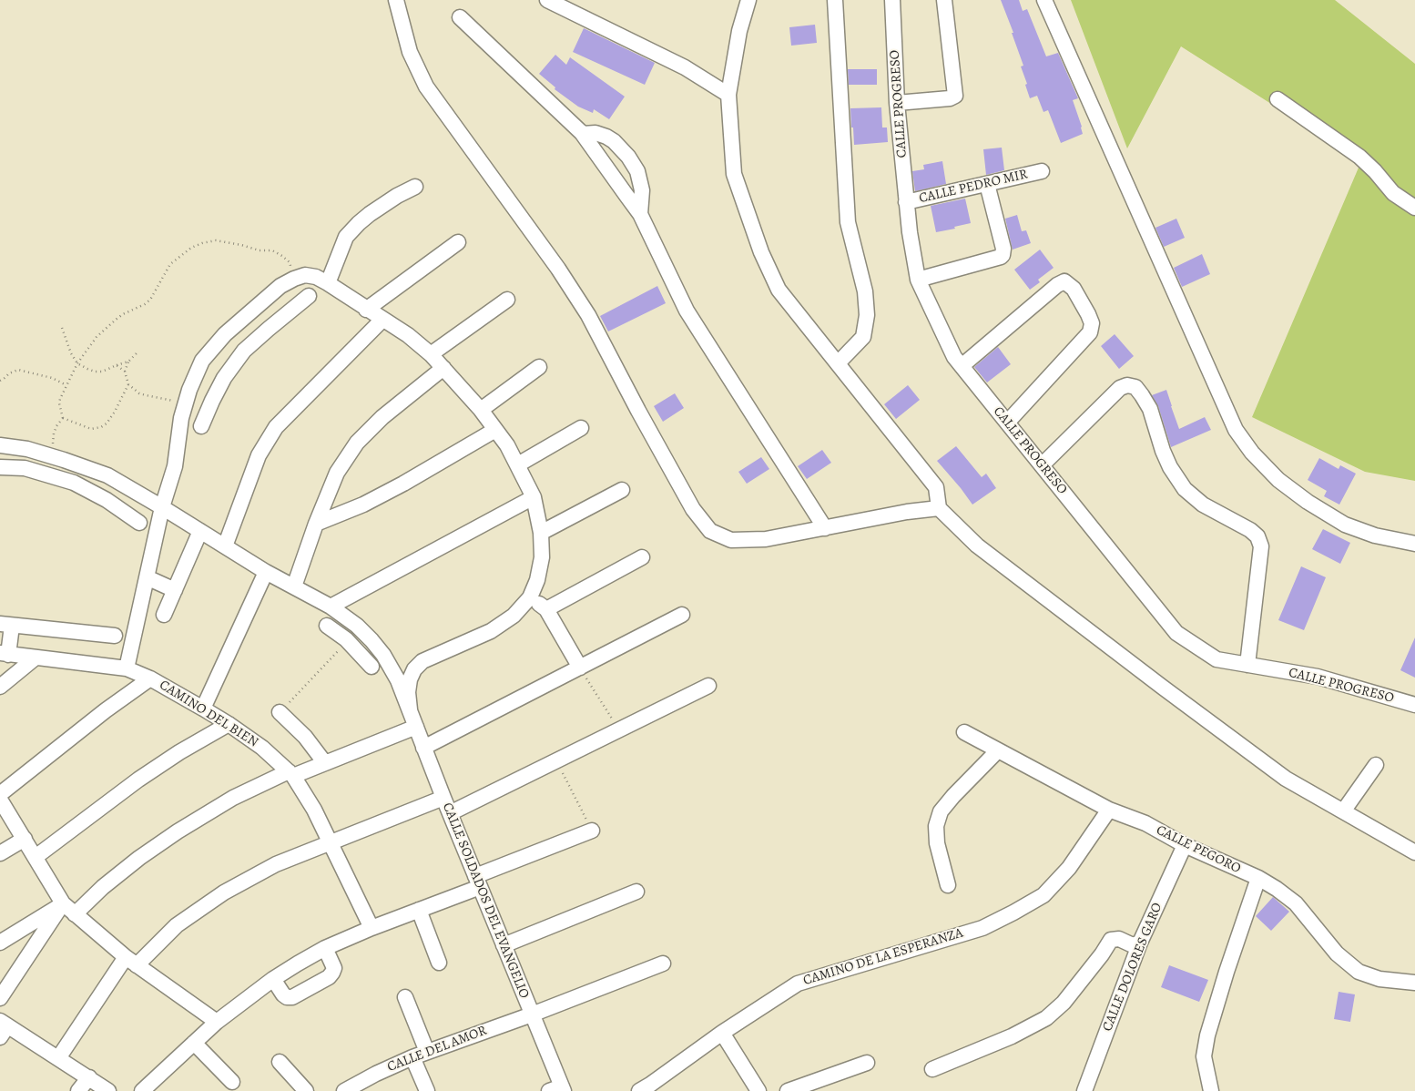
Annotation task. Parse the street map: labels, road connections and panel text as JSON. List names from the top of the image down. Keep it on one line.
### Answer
{"streets":{"street":["CALLE PROGRESO","CALLE PEDRO MIR","CAMINO DEL BIEN","CALLE PEGORO","CALLE SOLDADOS DEL EVANGELIO","CAMINO DE LA ESPERANZA","CALLE DOLORES GARO","CALLE DEL AMOR"]},"crossings":[["CALLE PROGRESO","CALLE PEDRO MIR"],["CALLE PEGORO","CAMINO DE LA ESPERANZA"],["CALLE PEGORO","CALLE DOLORES GARO"],["CALLE SOLDADOS DEL EVANGELIO","CALLE DEL AMOR"]]}
